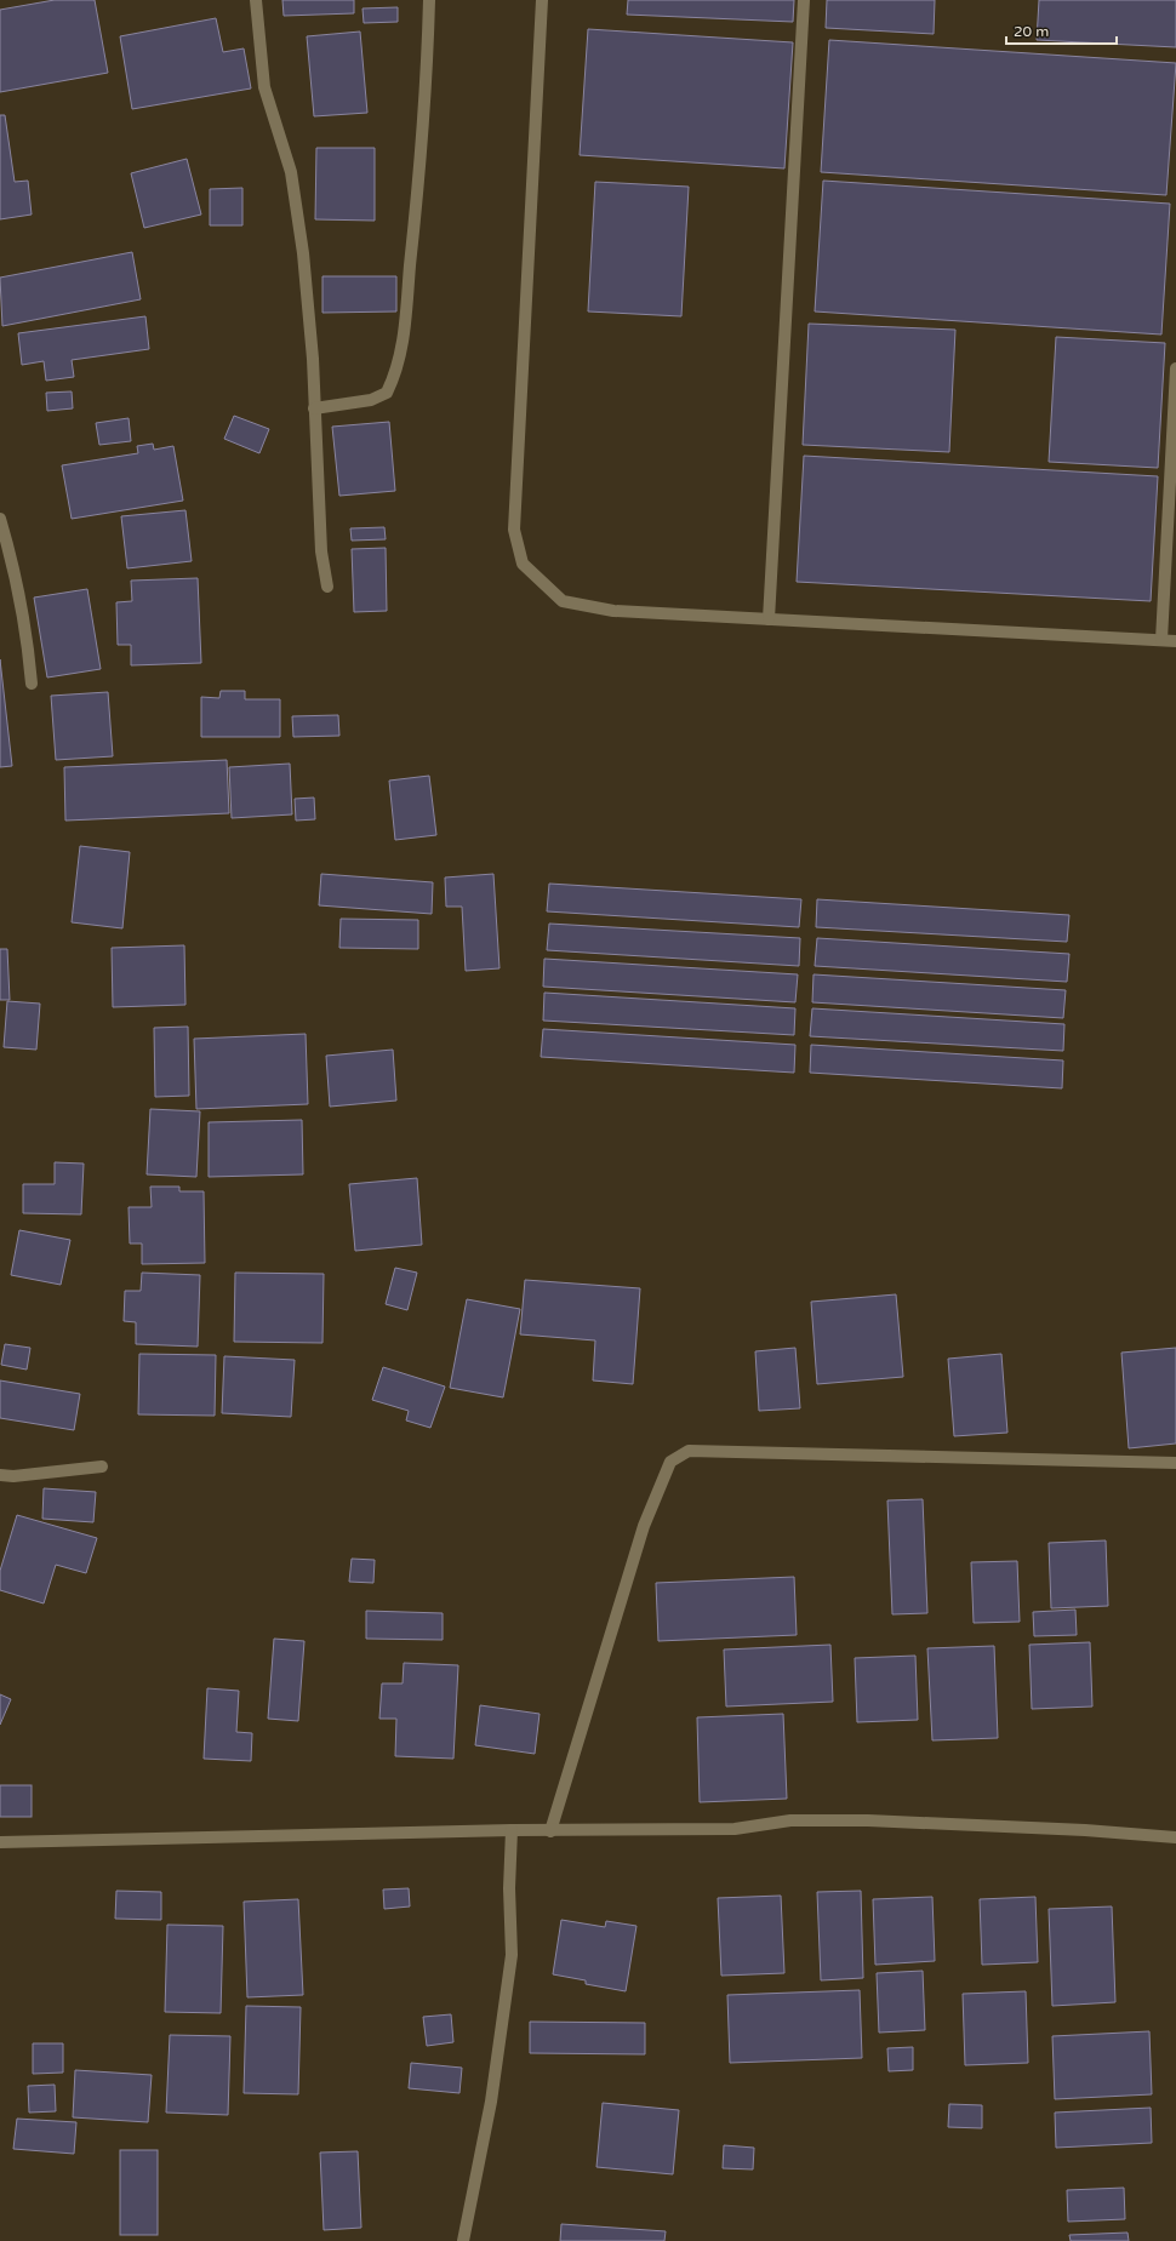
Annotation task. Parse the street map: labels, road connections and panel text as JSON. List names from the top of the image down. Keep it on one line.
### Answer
{"scale_bar":"20 m"}
